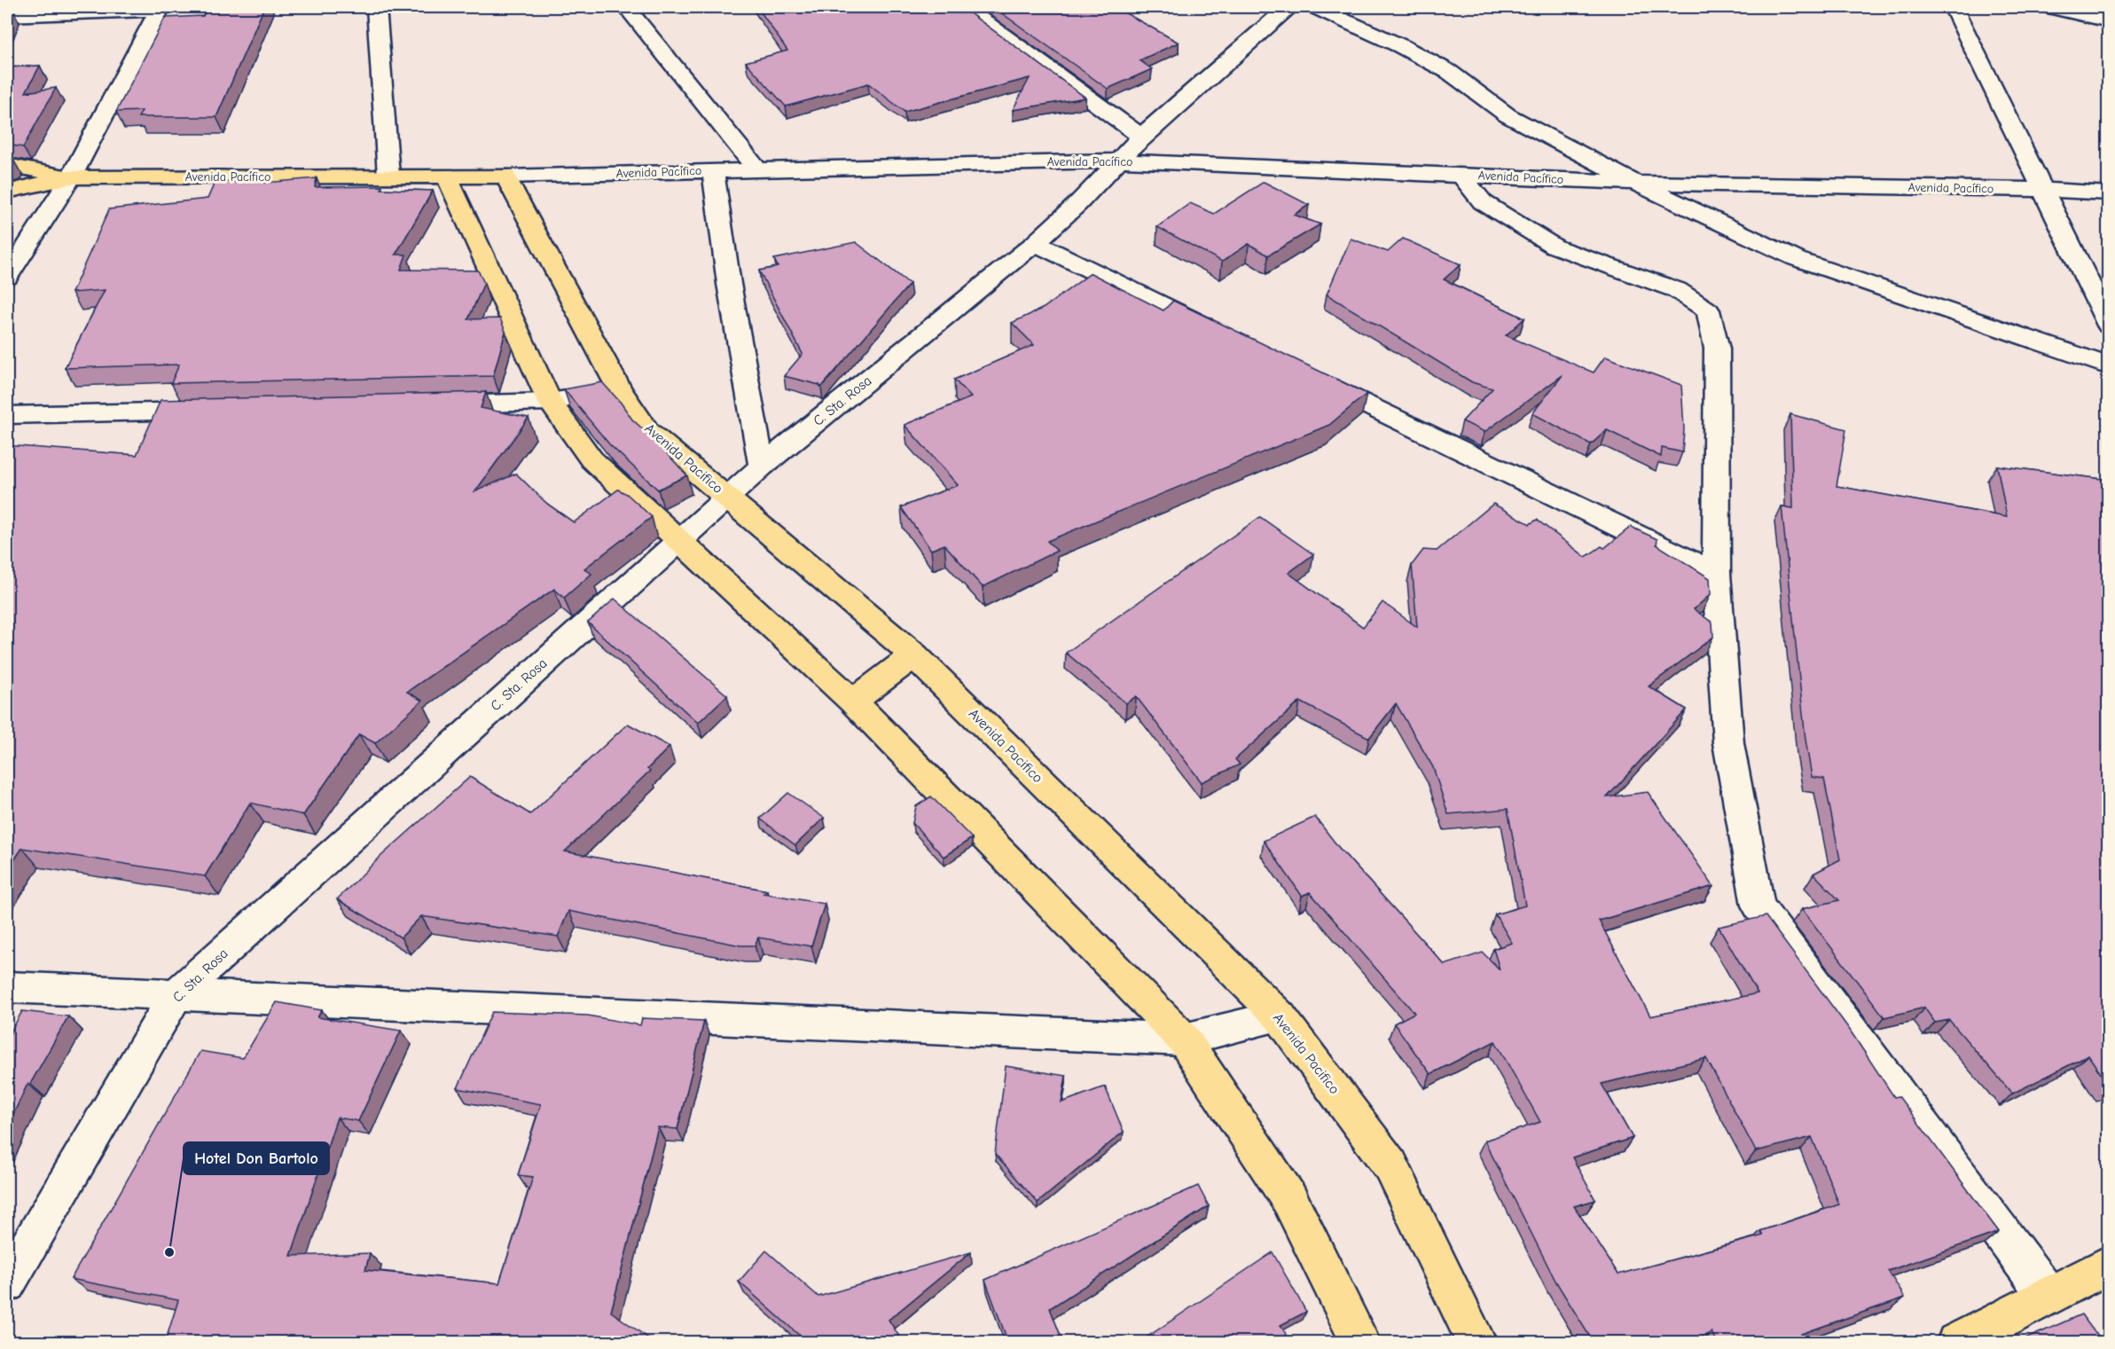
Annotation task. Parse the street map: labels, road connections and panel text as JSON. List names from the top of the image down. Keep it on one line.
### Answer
{"streets":{"main road":["Avenida Pacífico","Avenida Pacifico"],"street":["C. Sta. Rosa"]},"crossings":[["Avenida Pacífico","C. Sta. Rosa"],["Avenida Pacífico","Avenida Pacifico"],["C. Sta. Rosa","Avenida Pacifico"]],"places":["Hotel Don Bartolo"]}
